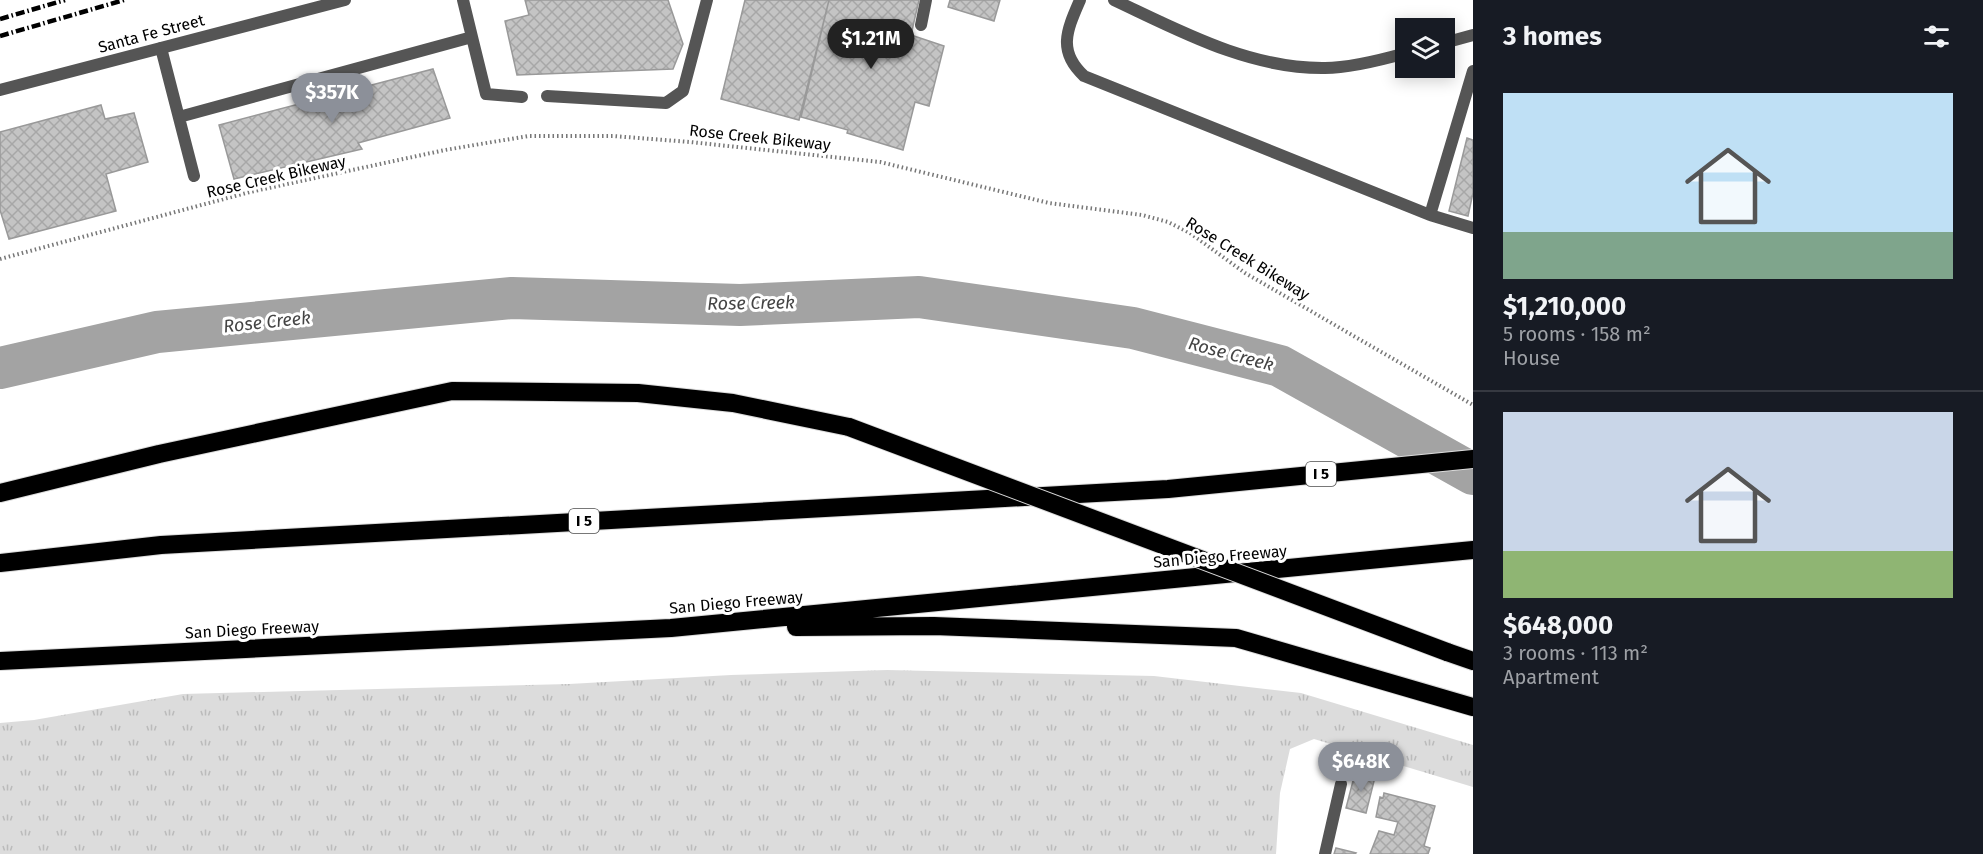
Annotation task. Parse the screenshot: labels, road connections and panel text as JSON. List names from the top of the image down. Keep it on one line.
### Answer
{"streets":{"highway":["I 5","San Diego Freeway"],"street":["Santa Fe Street"],"path":["Rose Creek Bikeway"]},"water":["Rose Creek"],"page":{"heading":"3 homes","price":["$1.21M","$357K","$648K"],"list":[{"name":"$1,210,000","note":"5 rooms · 158 m² · House"},{"name":"$648,000","note":"3 rooms · 113 m² · Apartment"}]}}
